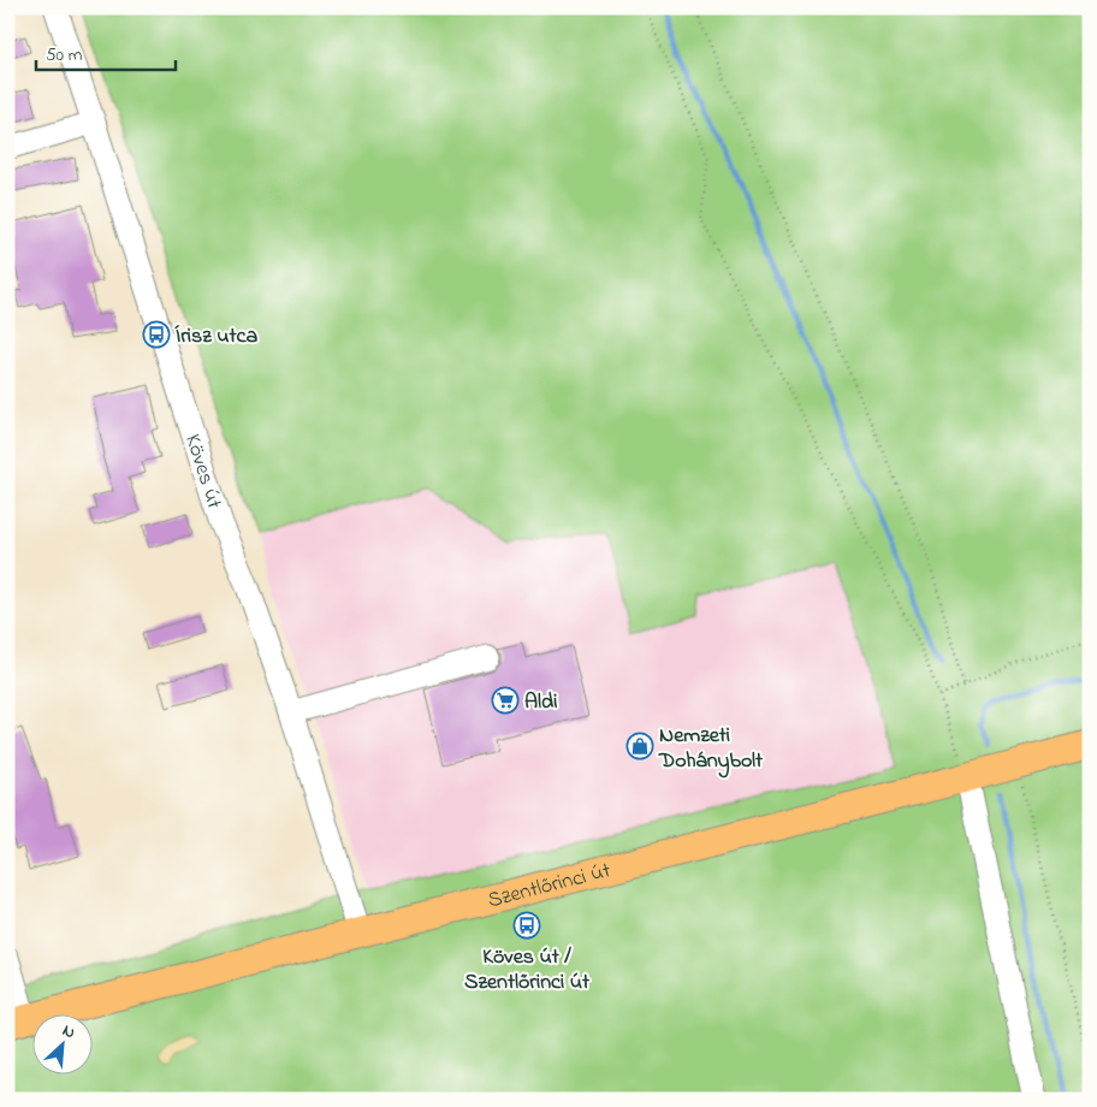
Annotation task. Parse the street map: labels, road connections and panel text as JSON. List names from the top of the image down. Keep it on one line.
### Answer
{"streets":{"main road":["Szentlőrinci út"],"street":["Köves út"]},"crossings":[["Köves út","Szentlőrinci út"]],"places":{"bus stop":["Írisz utca","Köves út / Szentlőrinci út"],"supermarket":["Aldi"],"shop":["Nemzeti Dohánybolt"]},"scale_bar":"50 m","north":"top right"}
